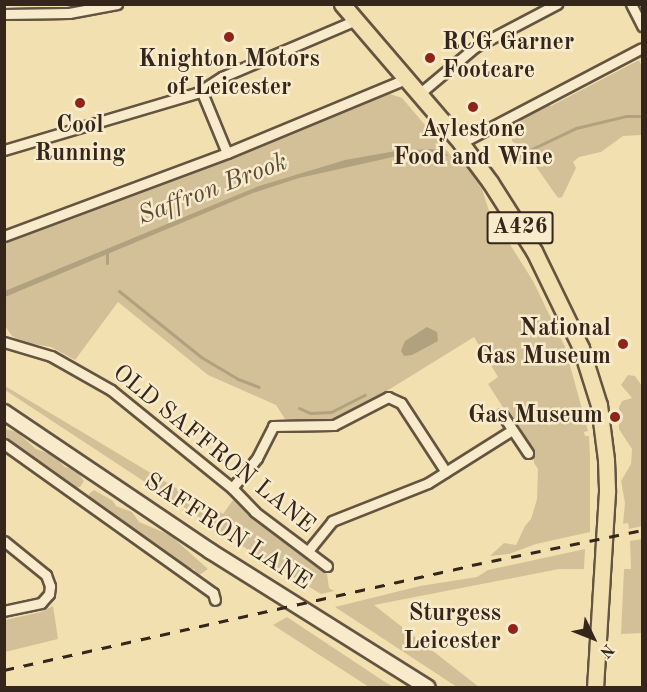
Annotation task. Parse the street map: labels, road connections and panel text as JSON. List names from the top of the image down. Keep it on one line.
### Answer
{"streets":{"main road":["A426","SAFFRON LANE"],"street":["OLD SAFFRON LANE"]},"water":["Saffron Brook"],"places":["Knighton Motors of Leicester","RCG Garner Footcare","Cool Running","Aylestone Food and Wine","National Gas Museum","Gas Museum","Sturgess Leicester"],"north":"bottom right"}
